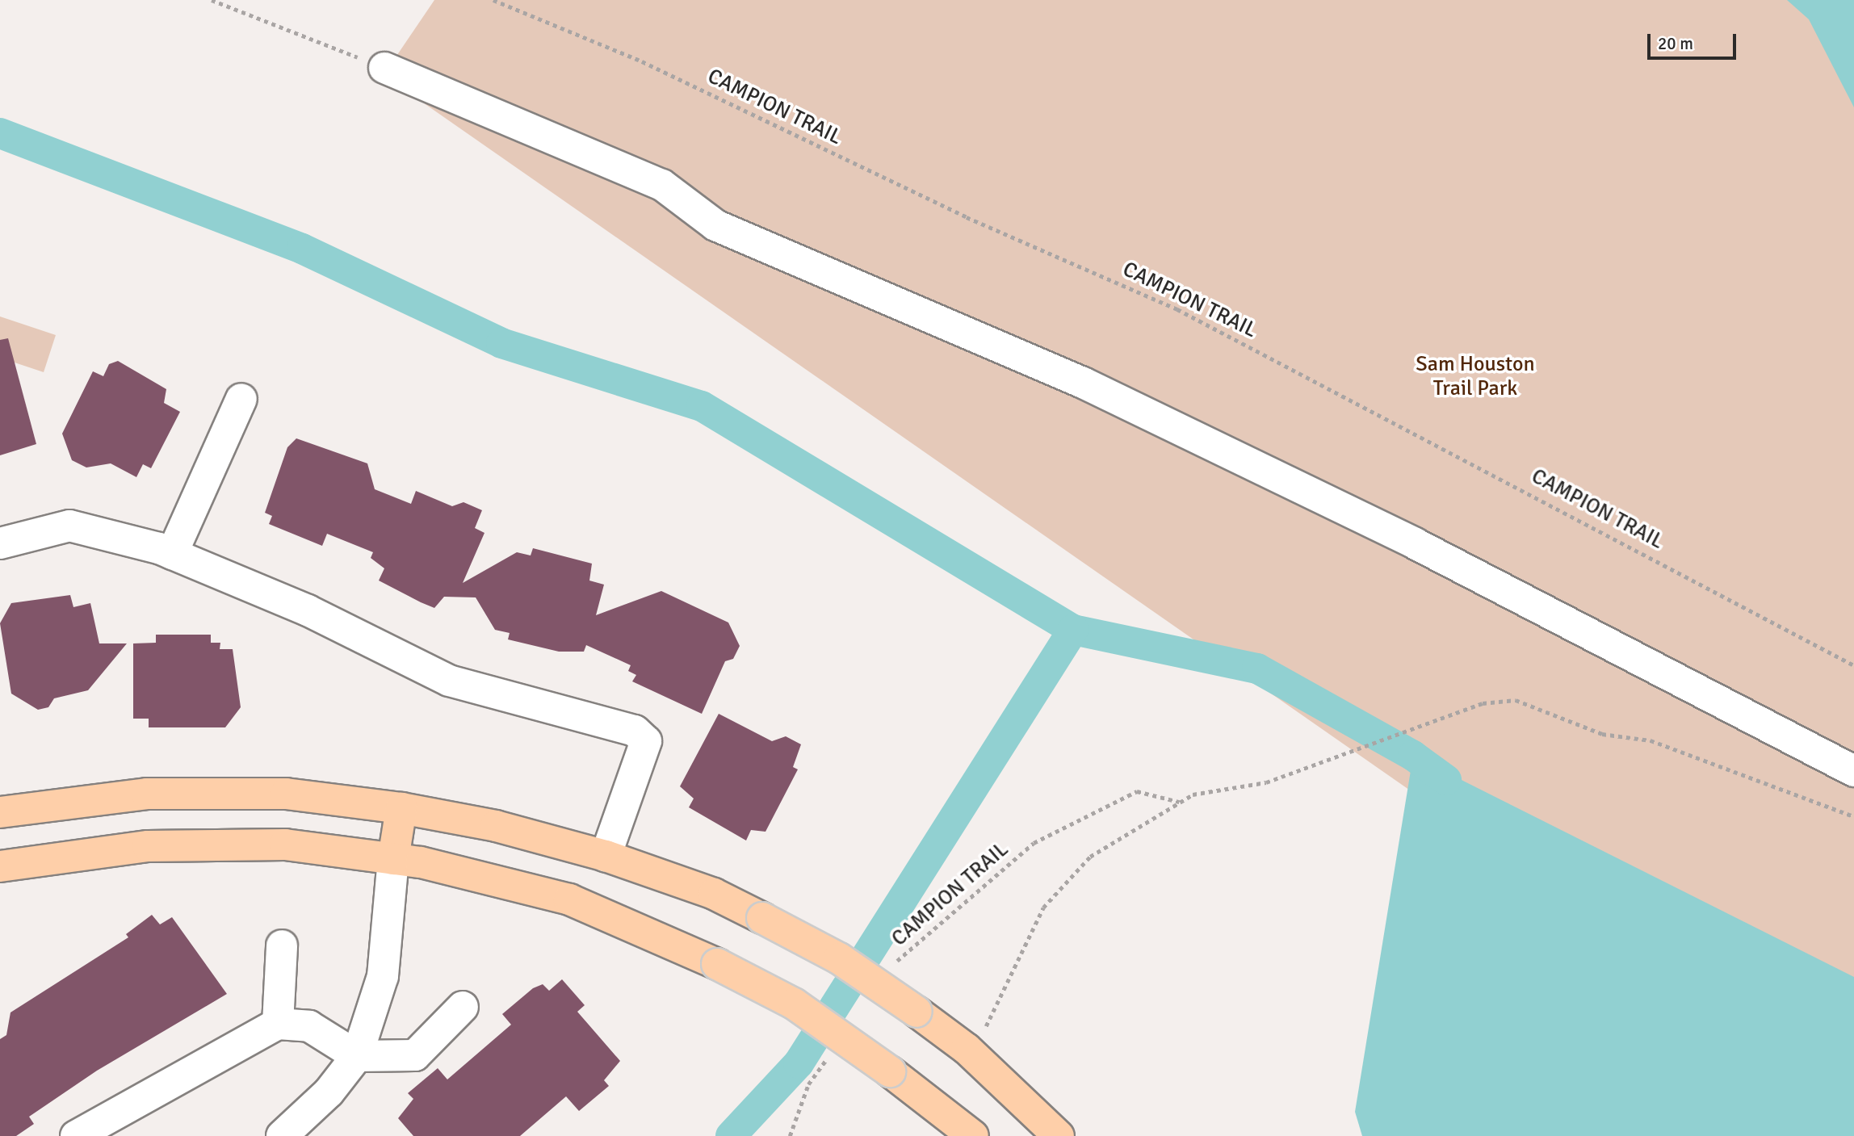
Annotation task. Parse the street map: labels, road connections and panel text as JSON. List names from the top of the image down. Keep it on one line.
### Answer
{"streets":{"path":["CAMPION TRAIL"]},"parks":["Sam Houston Trail Park"],"scale_bar":"20 m"}
